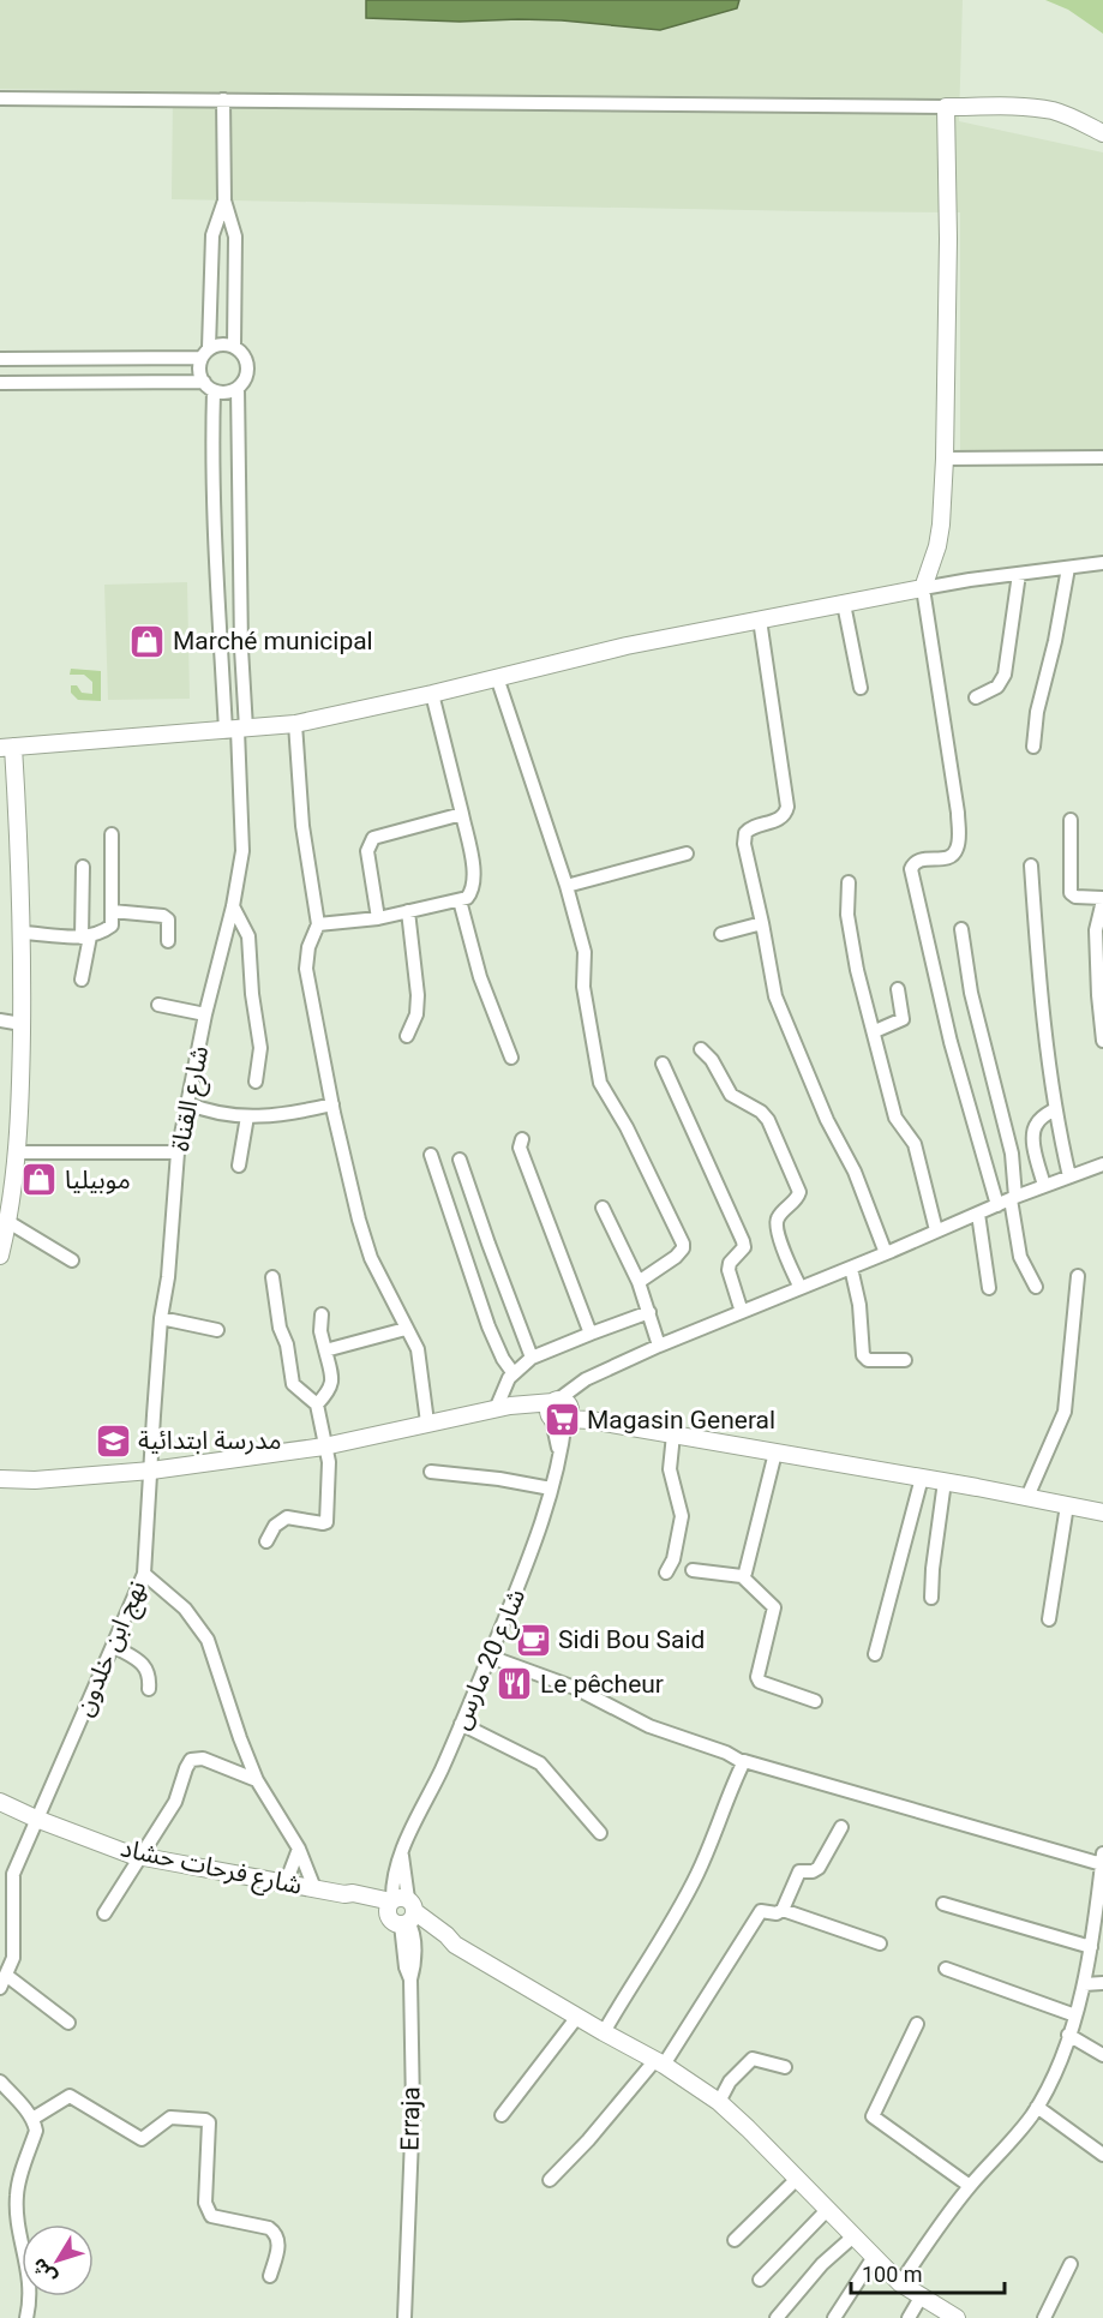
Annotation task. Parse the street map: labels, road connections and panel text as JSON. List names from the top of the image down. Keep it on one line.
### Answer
{"streets":{"main road":["شارع فرحات حشاد"],"street":["شارع القناة","نهج ابن خلدون","شارع 20 مارس","Erraja"]},"crossings":[["شارع القناة","نهج ابن خلدون"],["نهج ابن خلدون","شارع فرحات حشاد"],["شارع 20 مارس","شارع فرحات حشاد"],["شارع 20 مارس","Erraja"],["شارع فرحات حشاد","Erraja"]],"places":{"shop":["Marché municipal","موبيليا"],"supermarket":["Magasin General"],"school or university":["مدرسة ابتدائية"],"cafe":["Sidi Bou Said"],"restaurant":["Le pêcheur"]},"scale_bar":"100 m","north":"bottom left"}
